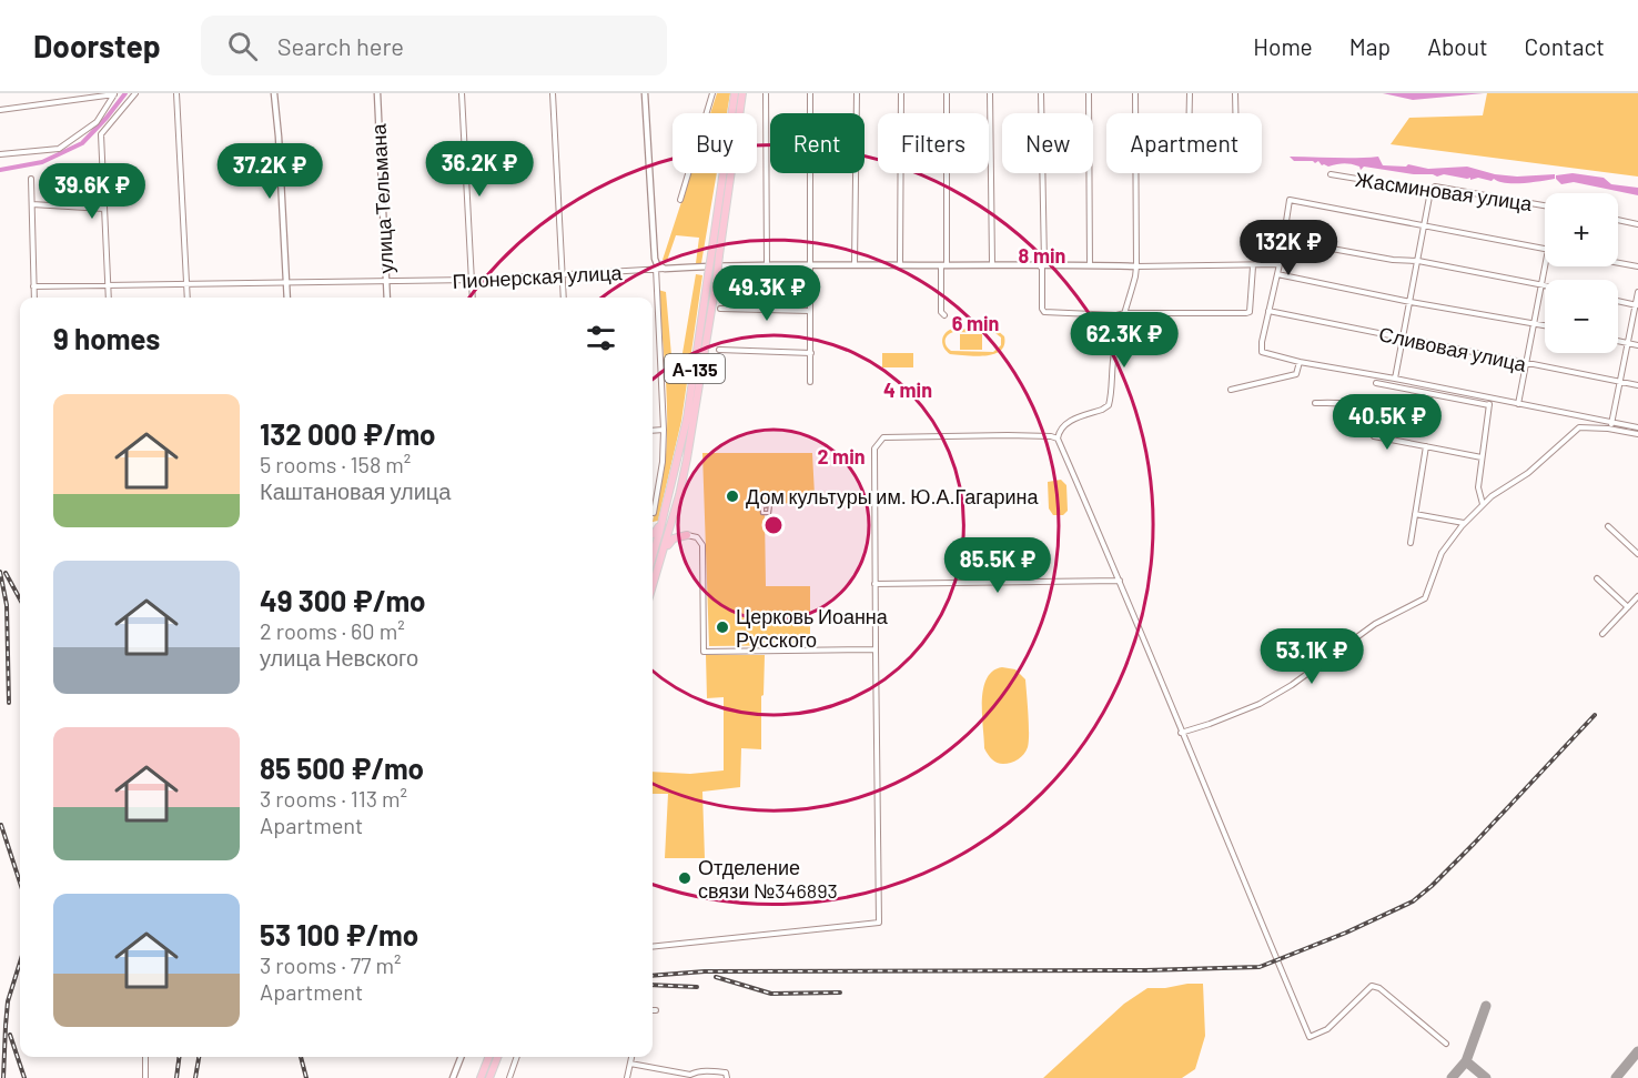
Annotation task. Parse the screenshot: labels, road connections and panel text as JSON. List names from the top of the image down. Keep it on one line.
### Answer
{"streets":{"highway":["А-135"],"street":["Жасминовая улица","улица Тельмана","Пионерская улица","Сливовая улица"]},"crossings":[["улица Тельмана","Пионерская улица"]],"places":["Дом культуры им. Ю.А.Гагарина","Церковь Иоанна Русского","Отделение связи №346893"],"page":{"header":"Doorstep","search":"Search here","nav":["Home","Map","About","Contact"],"chip":["Buy","Rent","Filters","New","Apartment"],"price":["36.2K ₽","37.2K ₽","39.6K ₽","132K ₽","49.3K ₽","62.3K ₽","40.5K ₽","85.5K ₽","53.1K ₽"],"map_buttons":["+","−"],"heading":"9 homes","list":[{"name":"132 000 ₽/mo","note":"5 rooms · 158 m² · Каштановая улица"},{"name":"49 300 ₽/mo","note":"2 rooms · 60 m² · улица Невского"},{"name":"85 500 ₽/mo","note":"3 rooms · 113 m² · Apartment"},{"name":"53 100 ₽/mo","note":"3 rooms · 77 m² · Apartment"}]},"rings":["8 min","6 min","4 min","2 min"]}
